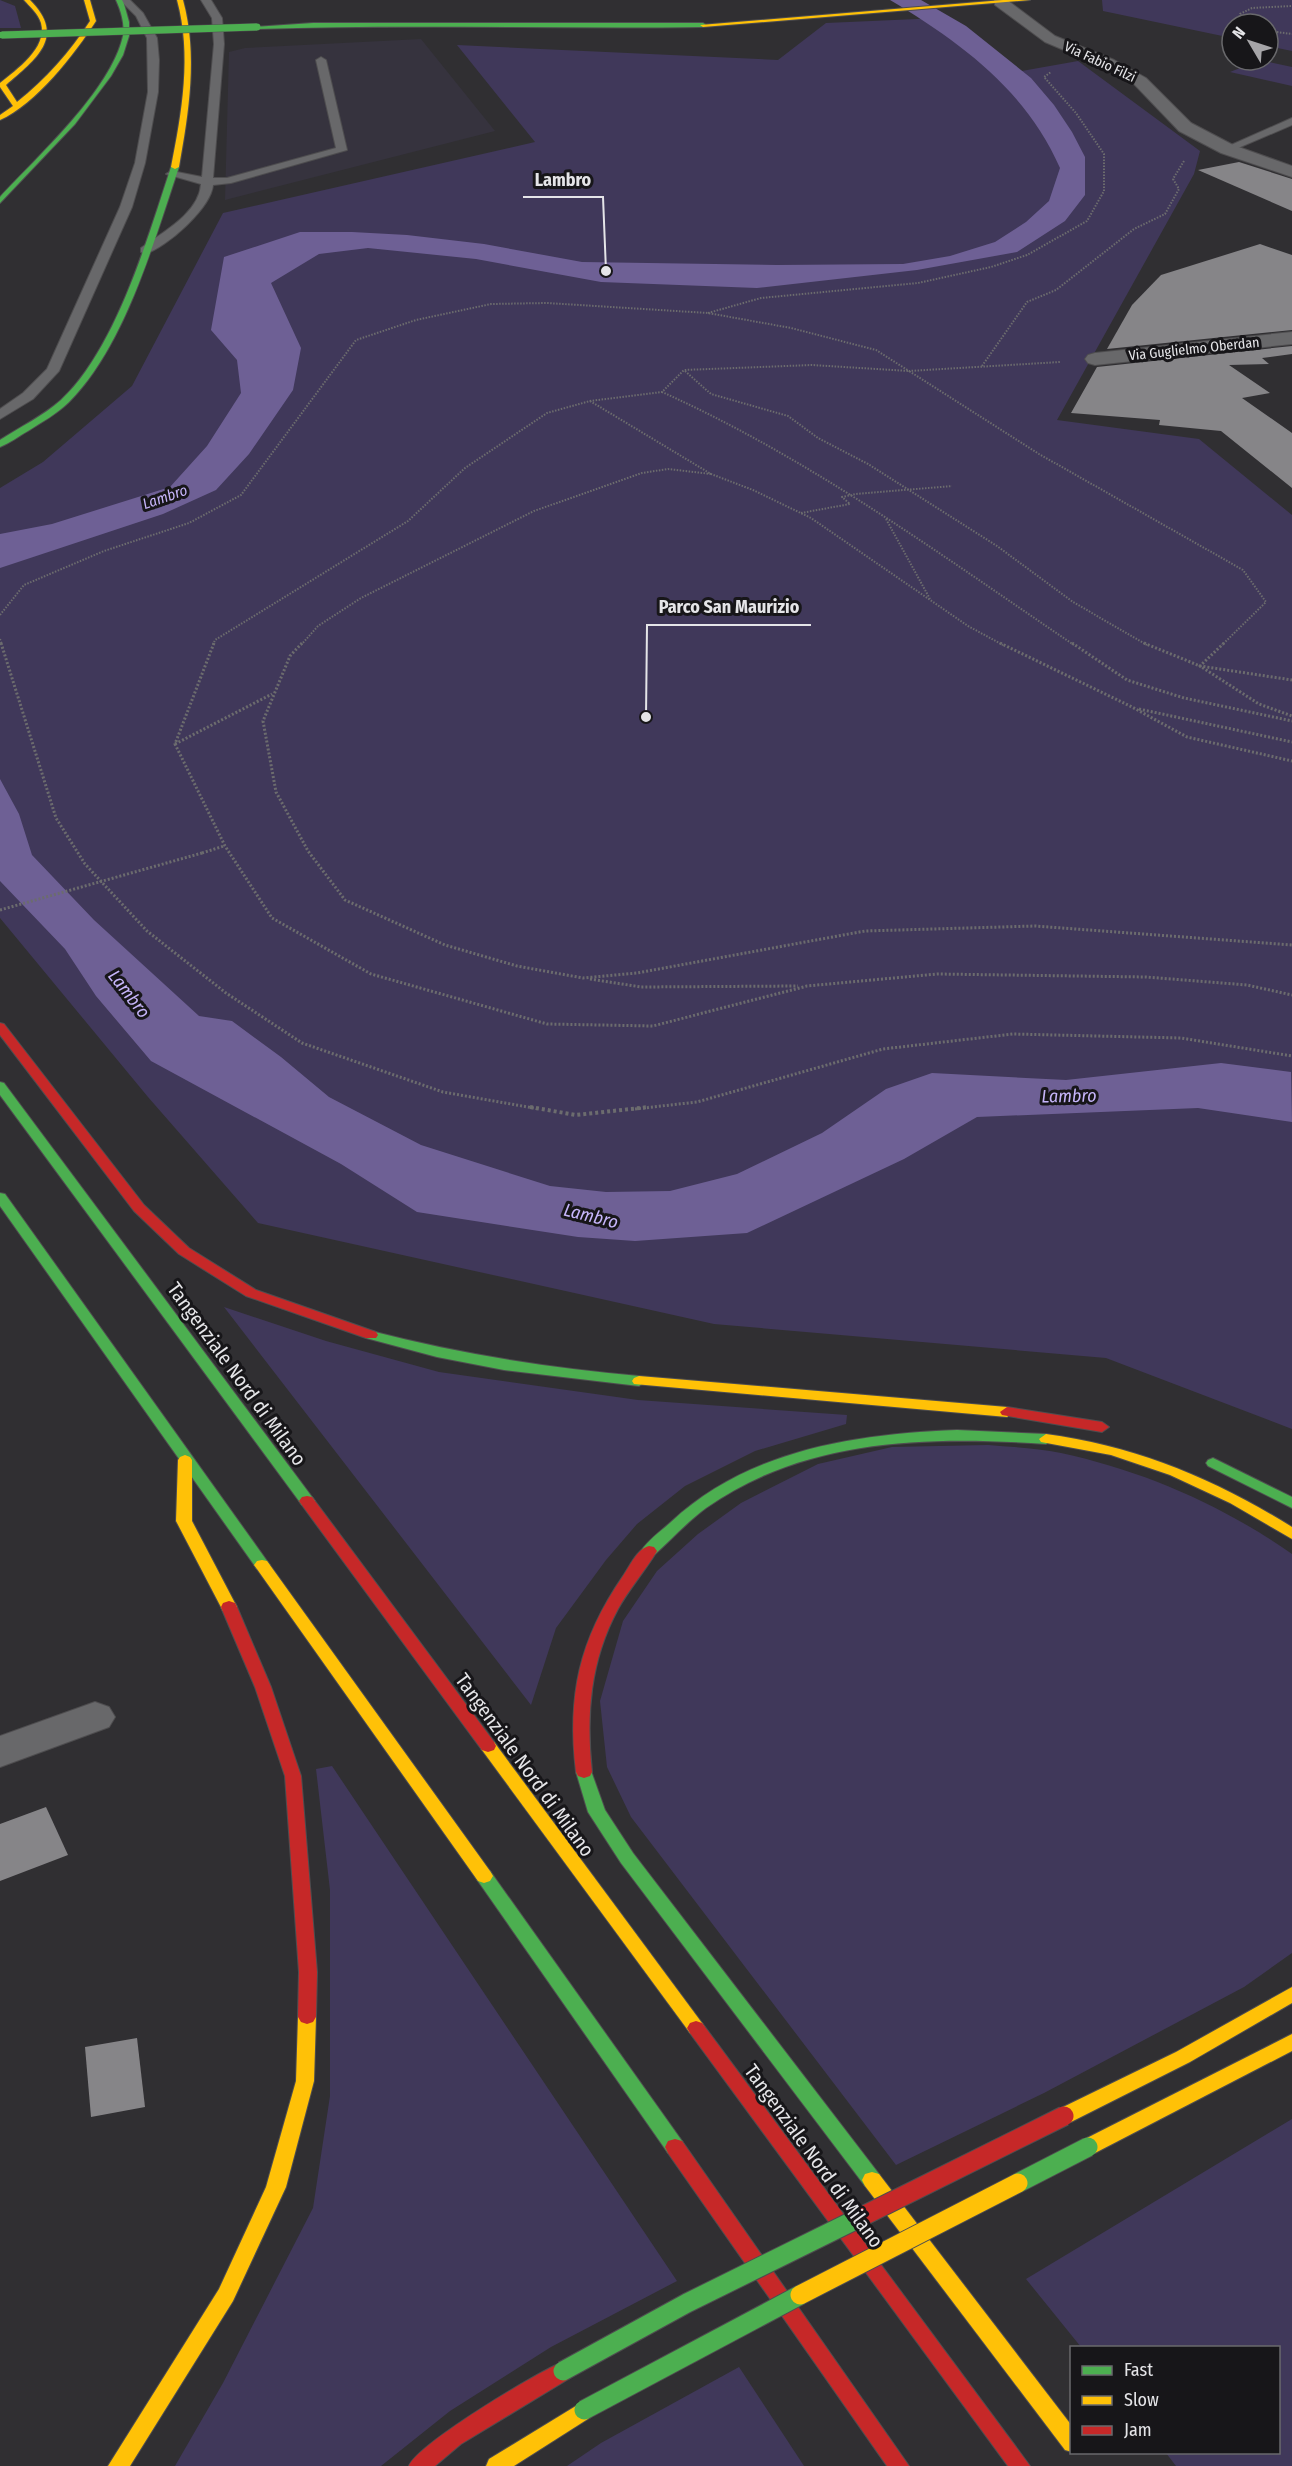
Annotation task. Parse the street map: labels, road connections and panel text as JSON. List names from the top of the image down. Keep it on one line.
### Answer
{"streets":{"main road":["Tangenziale Nord di Milano"],"street":["Via Fabio Filzi","Via Guglielmo Oberdan"]},"water":["Lambro"],"places":["Lambro","Parco San Maurizio"],"legend":["Fast","Slow","Jam"],"north":"top left"}
